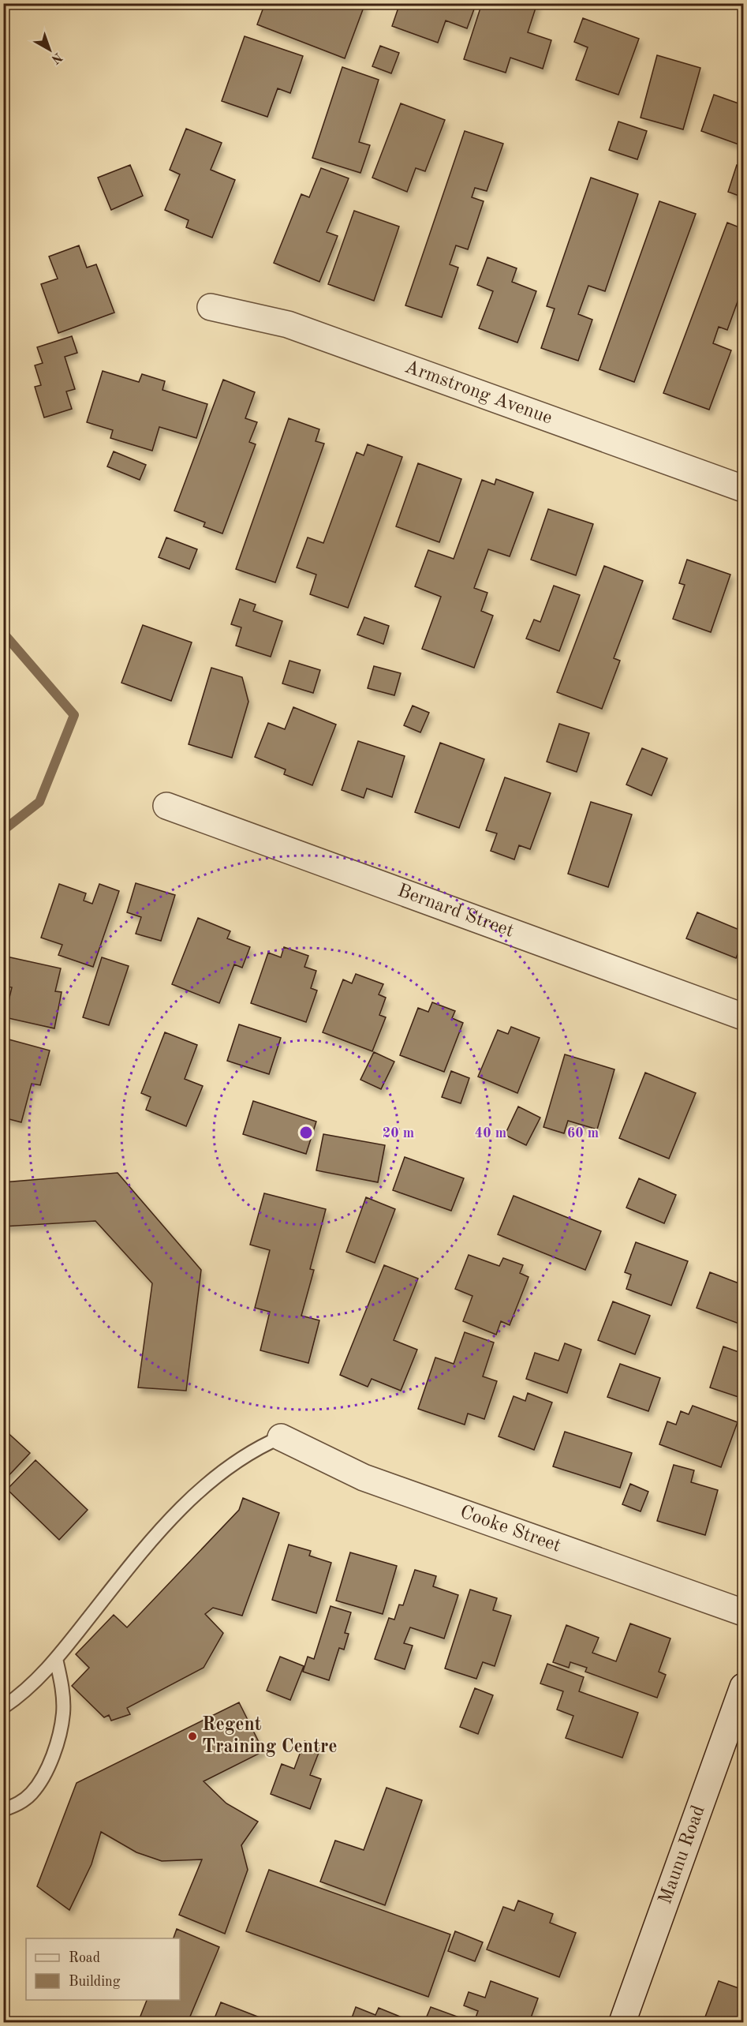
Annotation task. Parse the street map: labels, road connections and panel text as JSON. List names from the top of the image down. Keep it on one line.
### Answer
{"streets":{"street":["Armstrong Avenue","Bernard Street","Cooke Street","Maunu Road"]},"places":["Regent Training Centre"],"legend":["Road","Building"],"north":"bottom right","rings":["20 m","40 m","60 m"]}
